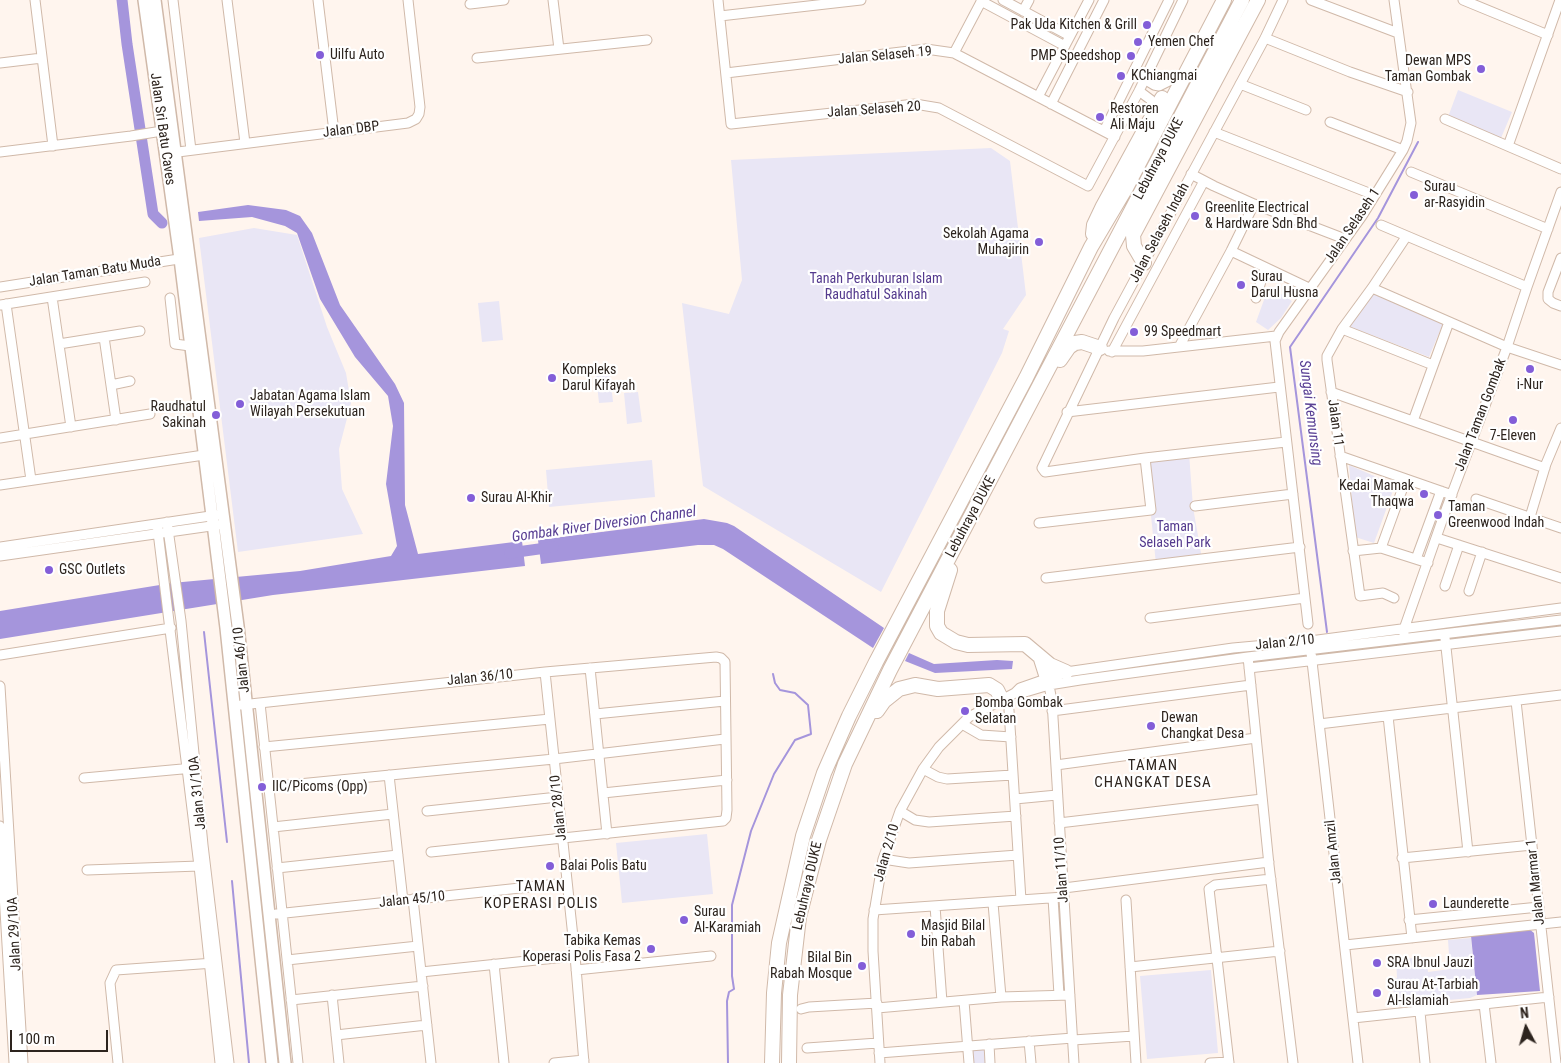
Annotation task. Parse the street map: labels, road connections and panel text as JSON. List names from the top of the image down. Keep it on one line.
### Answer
{"streets":{"highway":["Lebuhraya DUKE"],"main road":["Jalan Sri Batu Caves","Jalan 46/10"],"street":["Jalan Selaseh 19","Jalan Selaseh 20","Jalan DBP","Jalan Selaseh 1","Jalan Selaseh Indah","Jalan Taman Batu Muda","Jalan Taman Gombak","Jalan 11","Jalan 2/10","Jalan 36/10","Jalan 31/10A","Jalan 28/10","Jalan Amzil","Jalan 11/10","Jalan Marmar 1","Jalan 45/10","Jalan 29/10A"]},"crossings":[["Jalan Selaseh 19","Jalan Selaseh 20"],["Jalan Sri Batu Caves","Jalan DBP"],["Jalan Sri Batu Caves","Jalan Taman Batu Muda"],["Jalan Sri Batu Caves","Jalan 46/10"],["Jalan Taman Batu Muda","Jalan 46/10"],["Jalan Taman Gombak","Jalan 2/10"],["Jalan 2/10","Jalan Amzil"],["Jalan 2/10","Jalan 11/10"],["Jalan 46/10","Jalan 36/10"],["Jalan 46/10","Jalan 45/10"],["Jalan 36/10","Jalan 28/10"],["Jalan 28/10","Jalan 45/10"]],"districts":["TAMAN CHANGKAT DESA","TAMAN KOPERASI POLIS"],"water":["Sungai Kemunsing","Gombak River Diversion Channel"],"parks":["Tanah Perkuburan Islam Raudhatul Sakinah","Taman Selaseh Park"],"places":["Pak Uda Kitchen & Grill","Yemen Chef","Uilfu Auto","PMP Speedshop","Dewan MPS Taman Gombak","KChiangmai","Restoren Ali Maju","Surau ar-Rasyidin","Greenlite Electrical & Hardware Sdn Bhd","Sekolah Agama Muhajirin","Surau Darul Husna","99 Speedmart","i-Nur","Kompleks Darul Kifayah","Jabatan Agama Islam Wilayah Persekutuan","Raudhatul Sakinah","7-Eleven","Kedai Mamak Thaqwa","Surau Al-Khir","Taman Greenwood Indah","GSC Outlets","Bomba Gombak Selatan","Dewan Changkat Desa","IIC/Picoms (Opp)","Balai Polis Batu","Launderette","Surau Al-Karamiah","Masjid Bilal bin Rabah","Tabika Kemas Koperasi Polis Fasa 2","SRA Ibnul Jauzi","Bilal Bin Rabah Mosque","Surau At-Tarbiah Al-Islamiah"],"scale_bar":"100 m","north":"top"}
